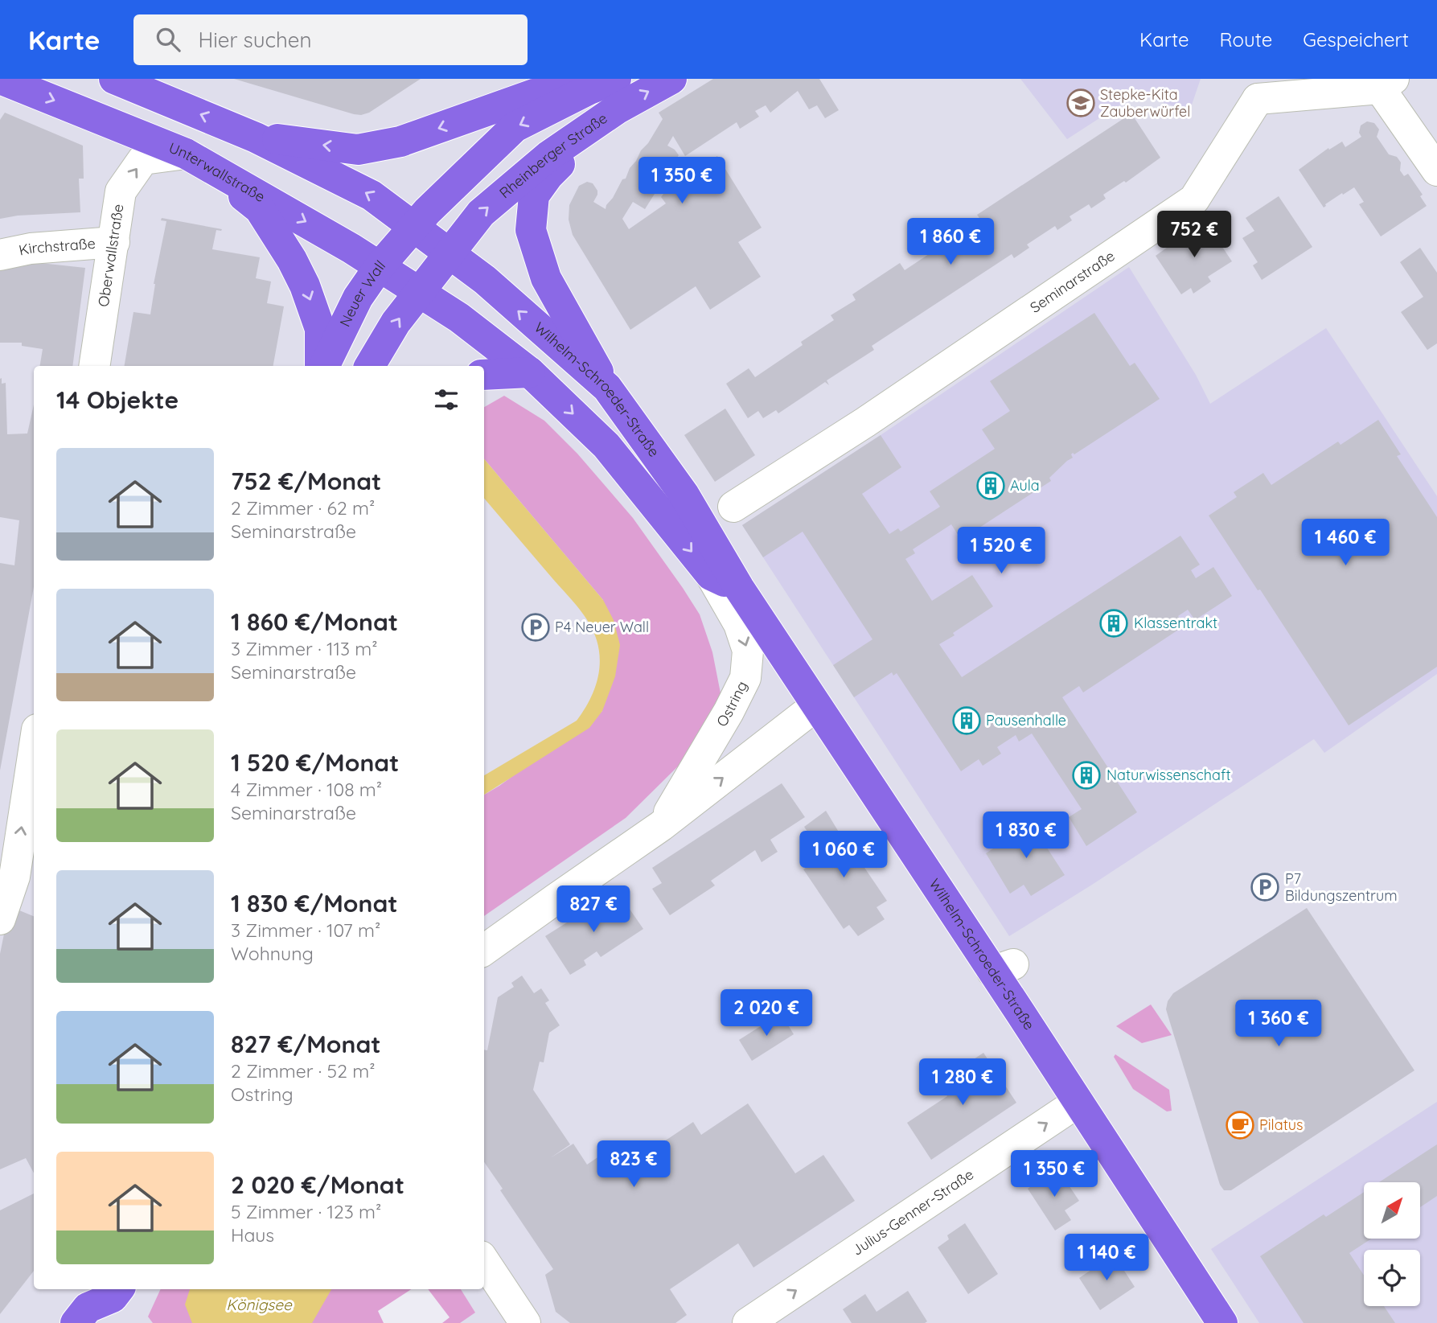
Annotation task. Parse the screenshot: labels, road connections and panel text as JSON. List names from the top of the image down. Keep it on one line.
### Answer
{"streets":{"main road":["Rheinberger Straße","Unterwallstraße","Neuer Wall","Wilhelm-Schroeder-Straße"],"street":["Kirchstraße","Oberwallstraße","Seminarstraße","Ostring","Julius-Genner-Straße"]},"crossings":[["Rheinberger Straße","Neuer Wall"],["Rheinberger Straße","Wilhelm-Schroeder-Straße"],["Unterwallstraße","Oberwallstraße"],["Unterwallstraße","Neuer Wall"],["Unterwallstraße","Wilhelm-Schroeder-Straße"],["Kirchstraße","Oberwallstraße"],["Neuer Wall","Wilhelm-Schroeder-Straße"],["Wilhelm-Schroeder-Straße","Ostring"],["Wilhelm-Schroeder-Straße","Julius-Genner-Straße"]],"one_way":["Oberwallstraße","Julius-Genner-Straße"],"water":["Königsee"],"places":{"school or university":["Stepke-Kita Zauberwürfel"],"building":["Aula","Klassentrakt","Pausenhalle","Naturwissenschaft"],"parking":["P4 Neuer Wall","P7 Bildungszentrum"],"cafe":["Pilatus"]},"north":"top right","page":{"header":"Karte","search":"Hier suchen","nav":["Karte","Route","Gespeichert"],"price":["1 350 €","752 €","1 860 €","1 460 €","1 520 €","1 830 €","1 060 €","827 €","2 020 €","1 360 €","1 280 €","823 €","1 350 €","1 140 €"],"heading":"14 Objekte","list":[{"name":"752 €/Monat","note":"2 Zimmer · 62 m² · Seminarstraße"},{"name":"1 860 €/Monat","note":"3 Zimmer · 113 m² · Seminarstraße"},{"name":"1 520 €/Monat","note":"4 Zimmer · 108 m² · Seminarstraße"},{"name":"1 830 €/Monat","note":"3 Zimmer · 107 m² · Wohnung"},{"name":"827 €/Monat","note":"2 Zimmer · 52 m² · Ostring"},{"name":"2 020 €/Monat","note":"5 Zimmer · 123 m² · Haus"}]}}
